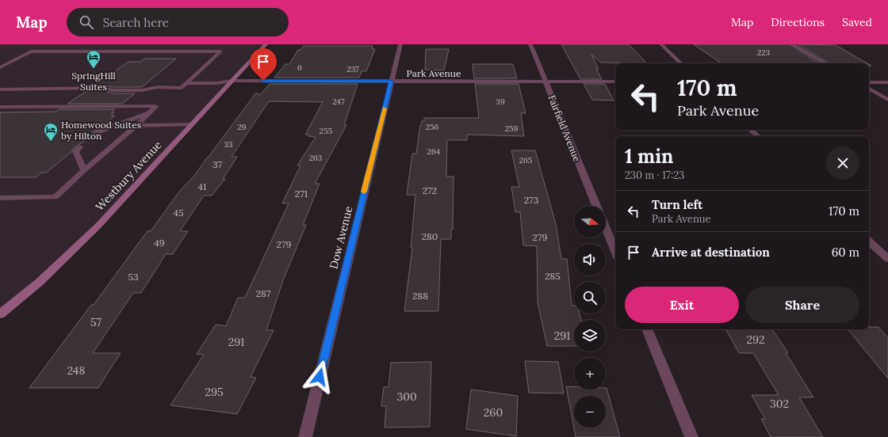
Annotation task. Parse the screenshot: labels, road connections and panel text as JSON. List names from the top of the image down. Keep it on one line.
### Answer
{"streets":{"main road":["Westbury Avenue"],"street":["Park Avenue","Fairfield Avenue","Dow Avenue"]},"crossings":[["Park Avenue","Fairfield Avenue"],["Park Avenue","Westbury Avenue"],["Park Avenue","Dow Avenue"]],"places":{"hotel":["SpringHill Suites","Homewood Suites by Hilton"]},"house_numbers":["223","6","237","247","39","29","256","259","255","33","264","263","265","37","41","272","271","273","45","280","279","49","279","285","53","287","288","57","291","292","291","248","295","300","302","260"],"north":"right","page":{"header":"Map","search":"Search here","nav":["Map","Directions","Saved"],"turn":["170 m","Park Avenue"],"heading":["1 min","230 m · 17:23"],"list":[{"name":"Turn left","note":"Park Avenue","value":"170 m"},{"name":"Arrive at destination","value":"60 m"}],"map_buttons":["+","−"],"buttons":["Exit","Share"]}}
